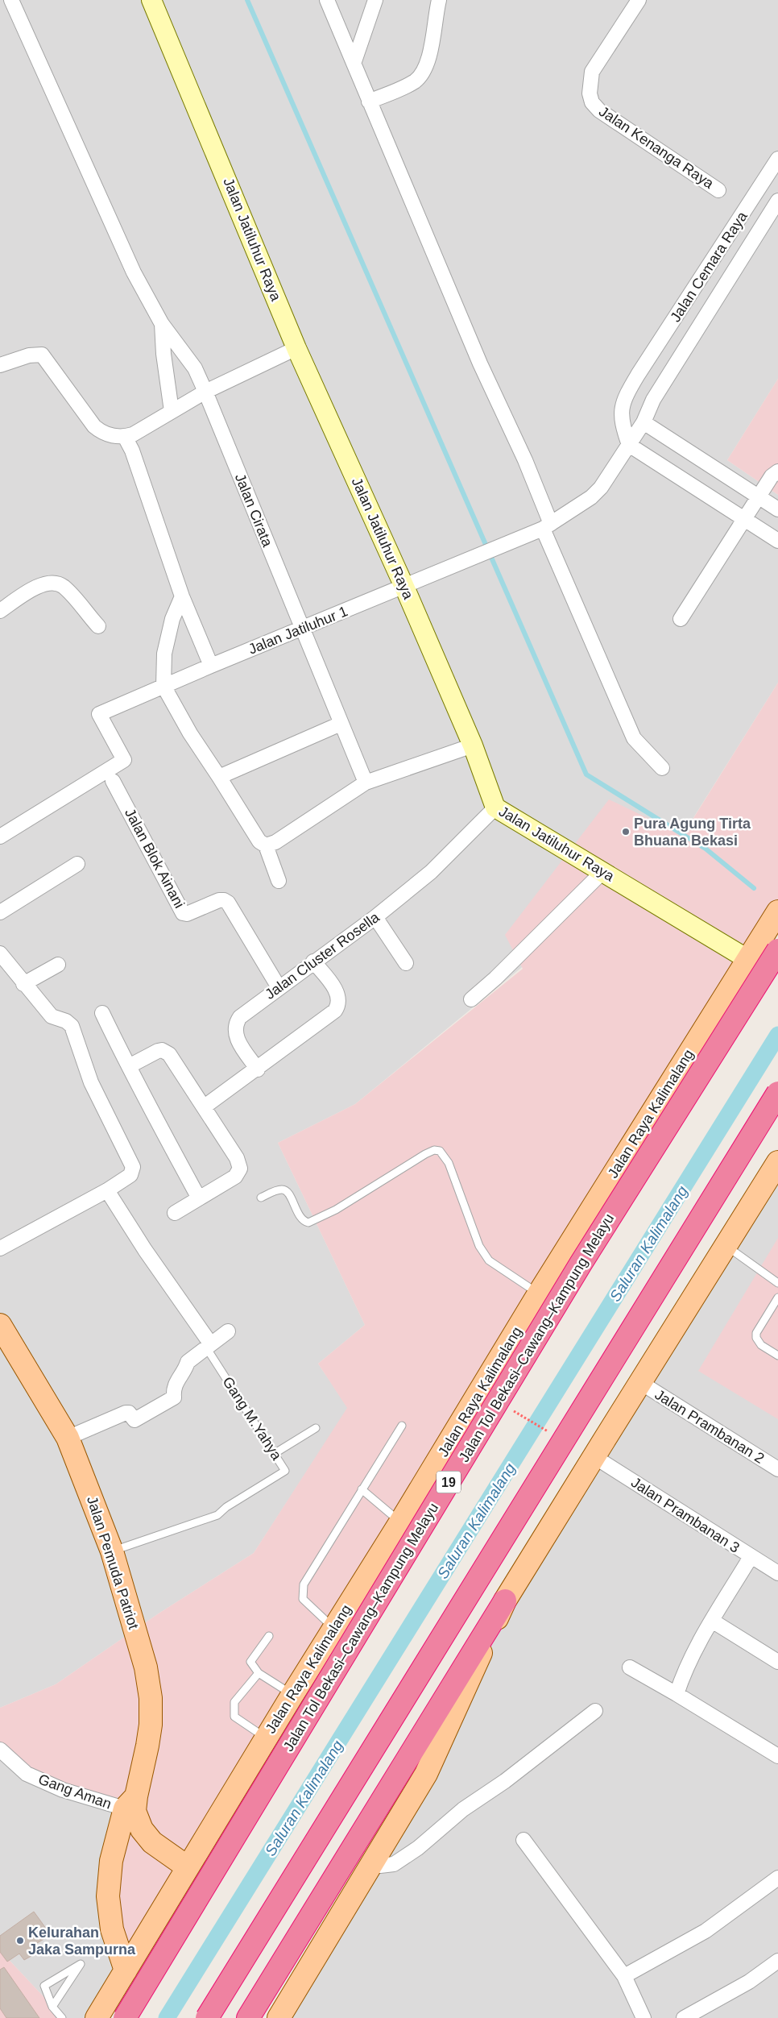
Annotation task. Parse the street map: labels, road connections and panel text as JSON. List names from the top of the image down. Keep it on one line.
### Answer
{"streets":{"highway":["Jalan Tol Bekasi–Cawang–Kampung Melayu","19"],"main road":["Jalan Raya Kalimalang","Jalan Pemuda Patriot"],"street":["Jalan Kenanga Raya","Jalan Jatiluhur Raya","Jalan Cemara Raya","Jalan Cirata","Jalan Jatiluhur 1","Jalan Blok Ainani","Jalan Cluster Rosella","Jalan Prambanan 2","Jalan Prambanan 3","Gang Aman"],"lane":["Gang M.Yahya"]},"crossings":[["Jalan Jatiluhur Raya","Jalan Jatiluhur 1"],["Jalan Jatiluhur Raya","Jalan Cluster Rosella"],["Jalan Jatiluhur Raya","Jalan Raya Kalimalang"],["Jalan Cemara Raya","Jalan Jatiluhur 1"],["Jalan Cirata","Jalan Jatiluhur 1"],["Jalan Blok Ainani","Jalan Cluster Rosella"],["Jalan Raya Kalimalang","Jalan Pemuda Patriot"],["Gang M.Yahya","Jalan Pemuda Patriot"],["Jalan Pemuda Patriot","Gang Aman"]],"water":["Saluran Kalimalang"],"places":["Pura Agung Tirta Bhuana Bekasi","Kelurahan Jaka Sampurna"]}
